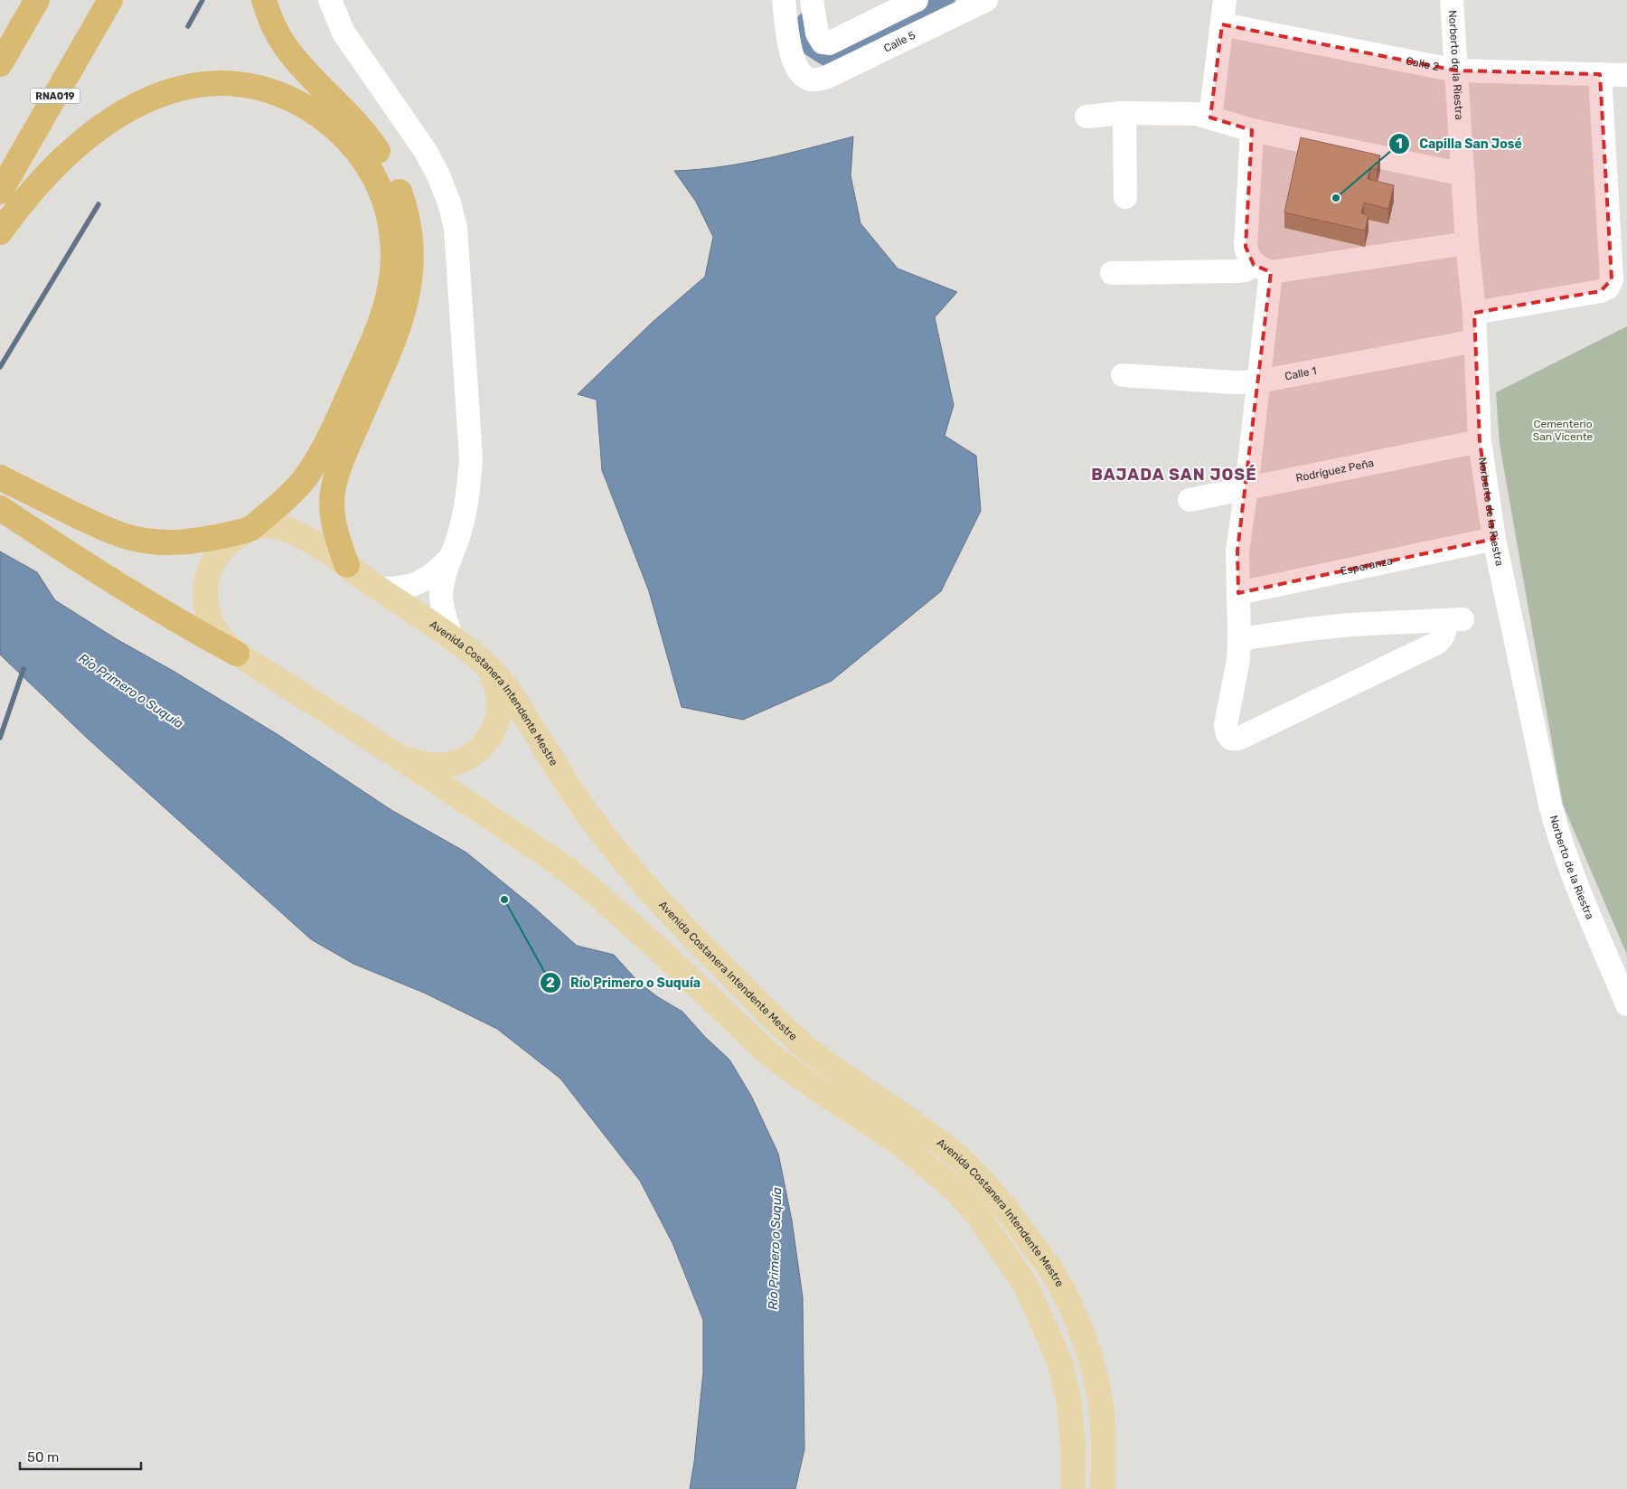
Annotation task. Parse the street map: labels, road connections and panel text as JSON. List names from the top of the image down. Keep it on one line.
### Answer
{"streets":{"highway":["RNA019"],"main road":["Avenida Costanera Intendente Mestre"],"street":["Calle 5","Calle 2","Norberto de la Riestra","Calle 1","Rodríguez Peña","Esperanza"]},"crossings":[["Calle 2","Norberto de la Riestra"],["Norberto de la Riestra","Calle 1"],["Norberto de la Riestra","Rodríguez Peña"],["Norberto de la Riestra","Esperanza"]],"districts":["BAJADA SAN JOSÉ"],"water":["Río Primero o Suquía"],"parks":["Cementerio San Vicente"],"places":["Capilla San José","Río Primero o Suquía"],"scale_bar":"50 m"}
